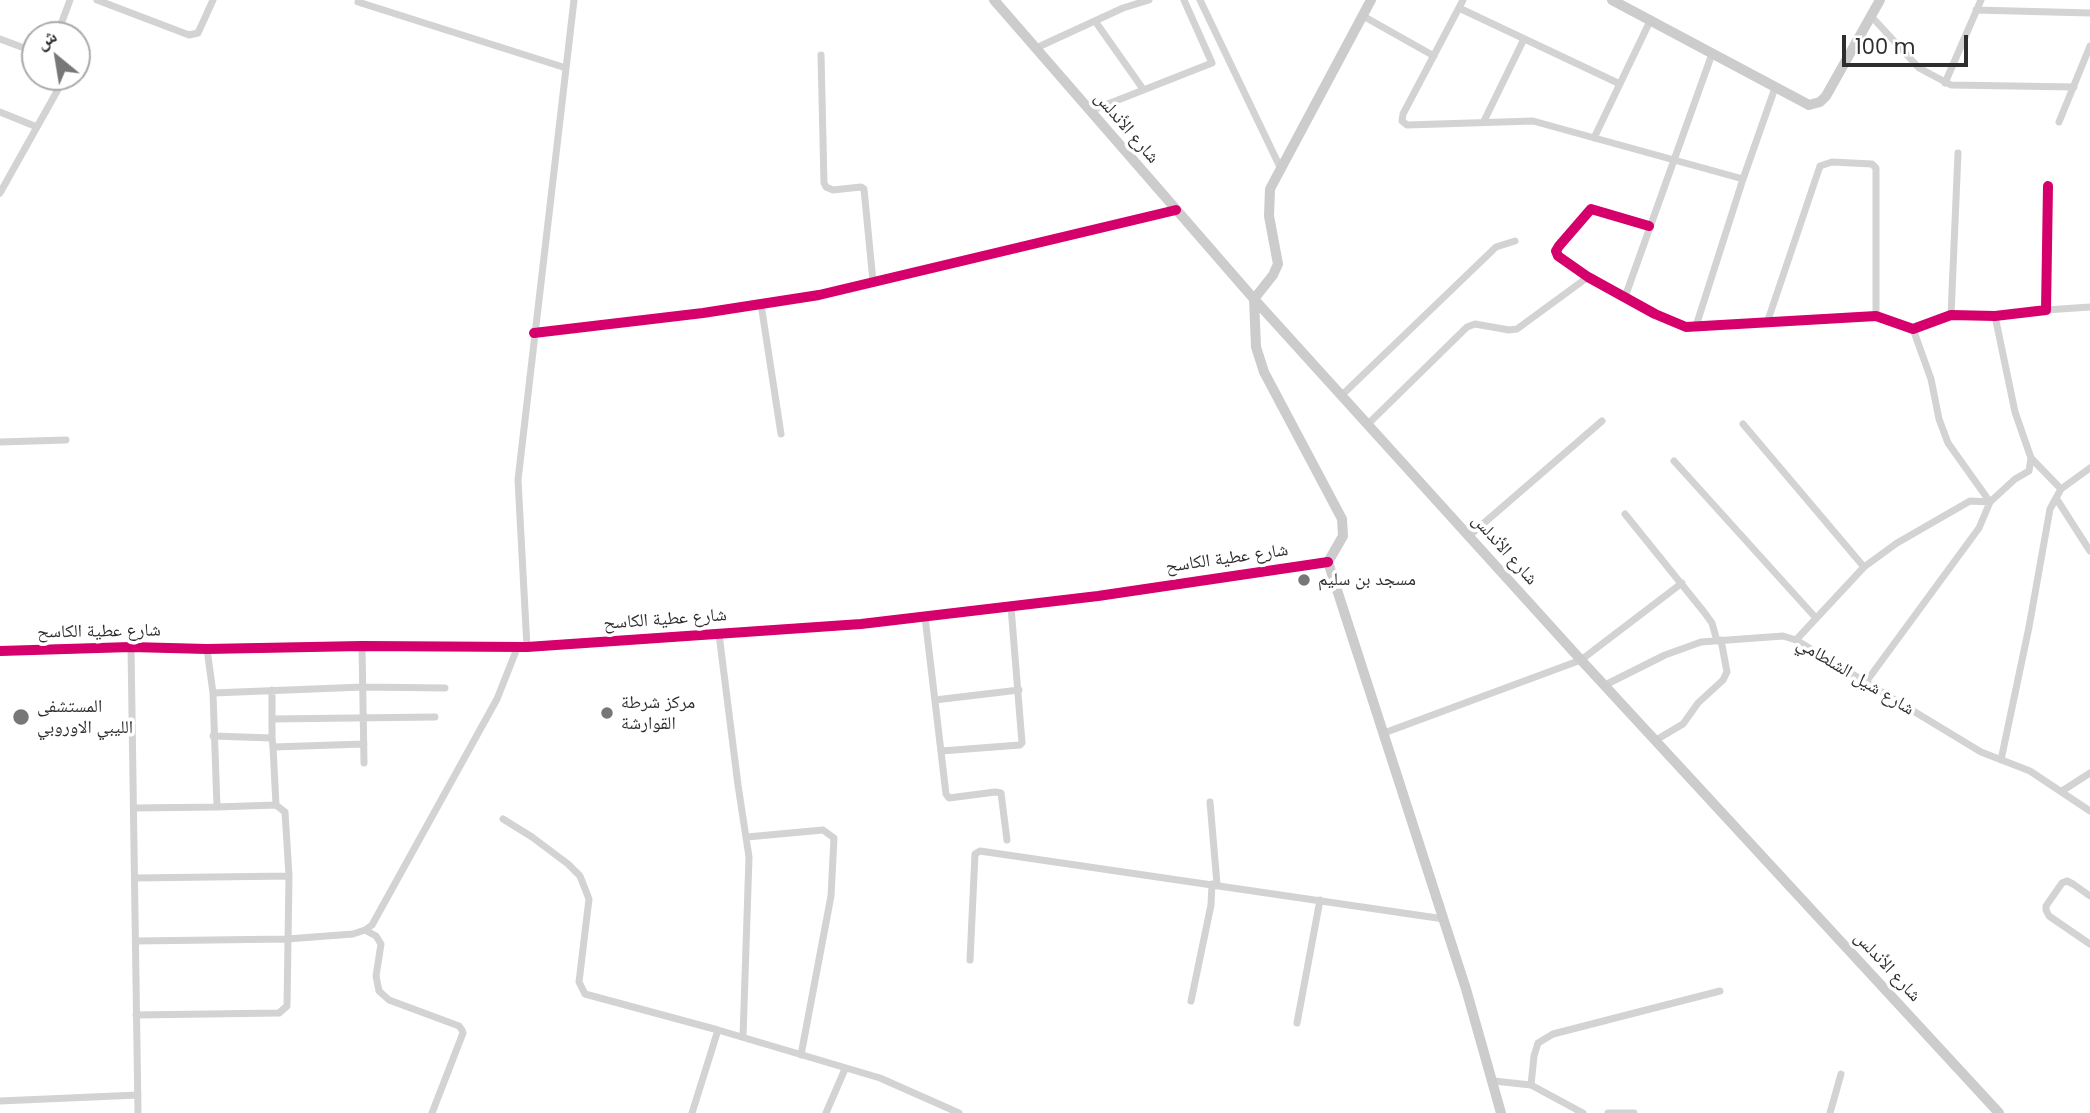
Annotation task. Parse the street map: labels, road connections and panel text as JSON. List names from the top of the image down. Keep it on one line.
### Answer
{"streets":{"main road":["شارع الأندلس"],"street":["شارع عطية الكاسح","شارع شيل الشلطامي"]},"crossings":[["شارع الأندلس","شارع شيل الشلطامي"]],"places":["مسجد بن سليم","مركز شرطة القوارشة","المستشفی الليبي الاوروبي"],"scale_bar":"100 m","north":"top left"}
